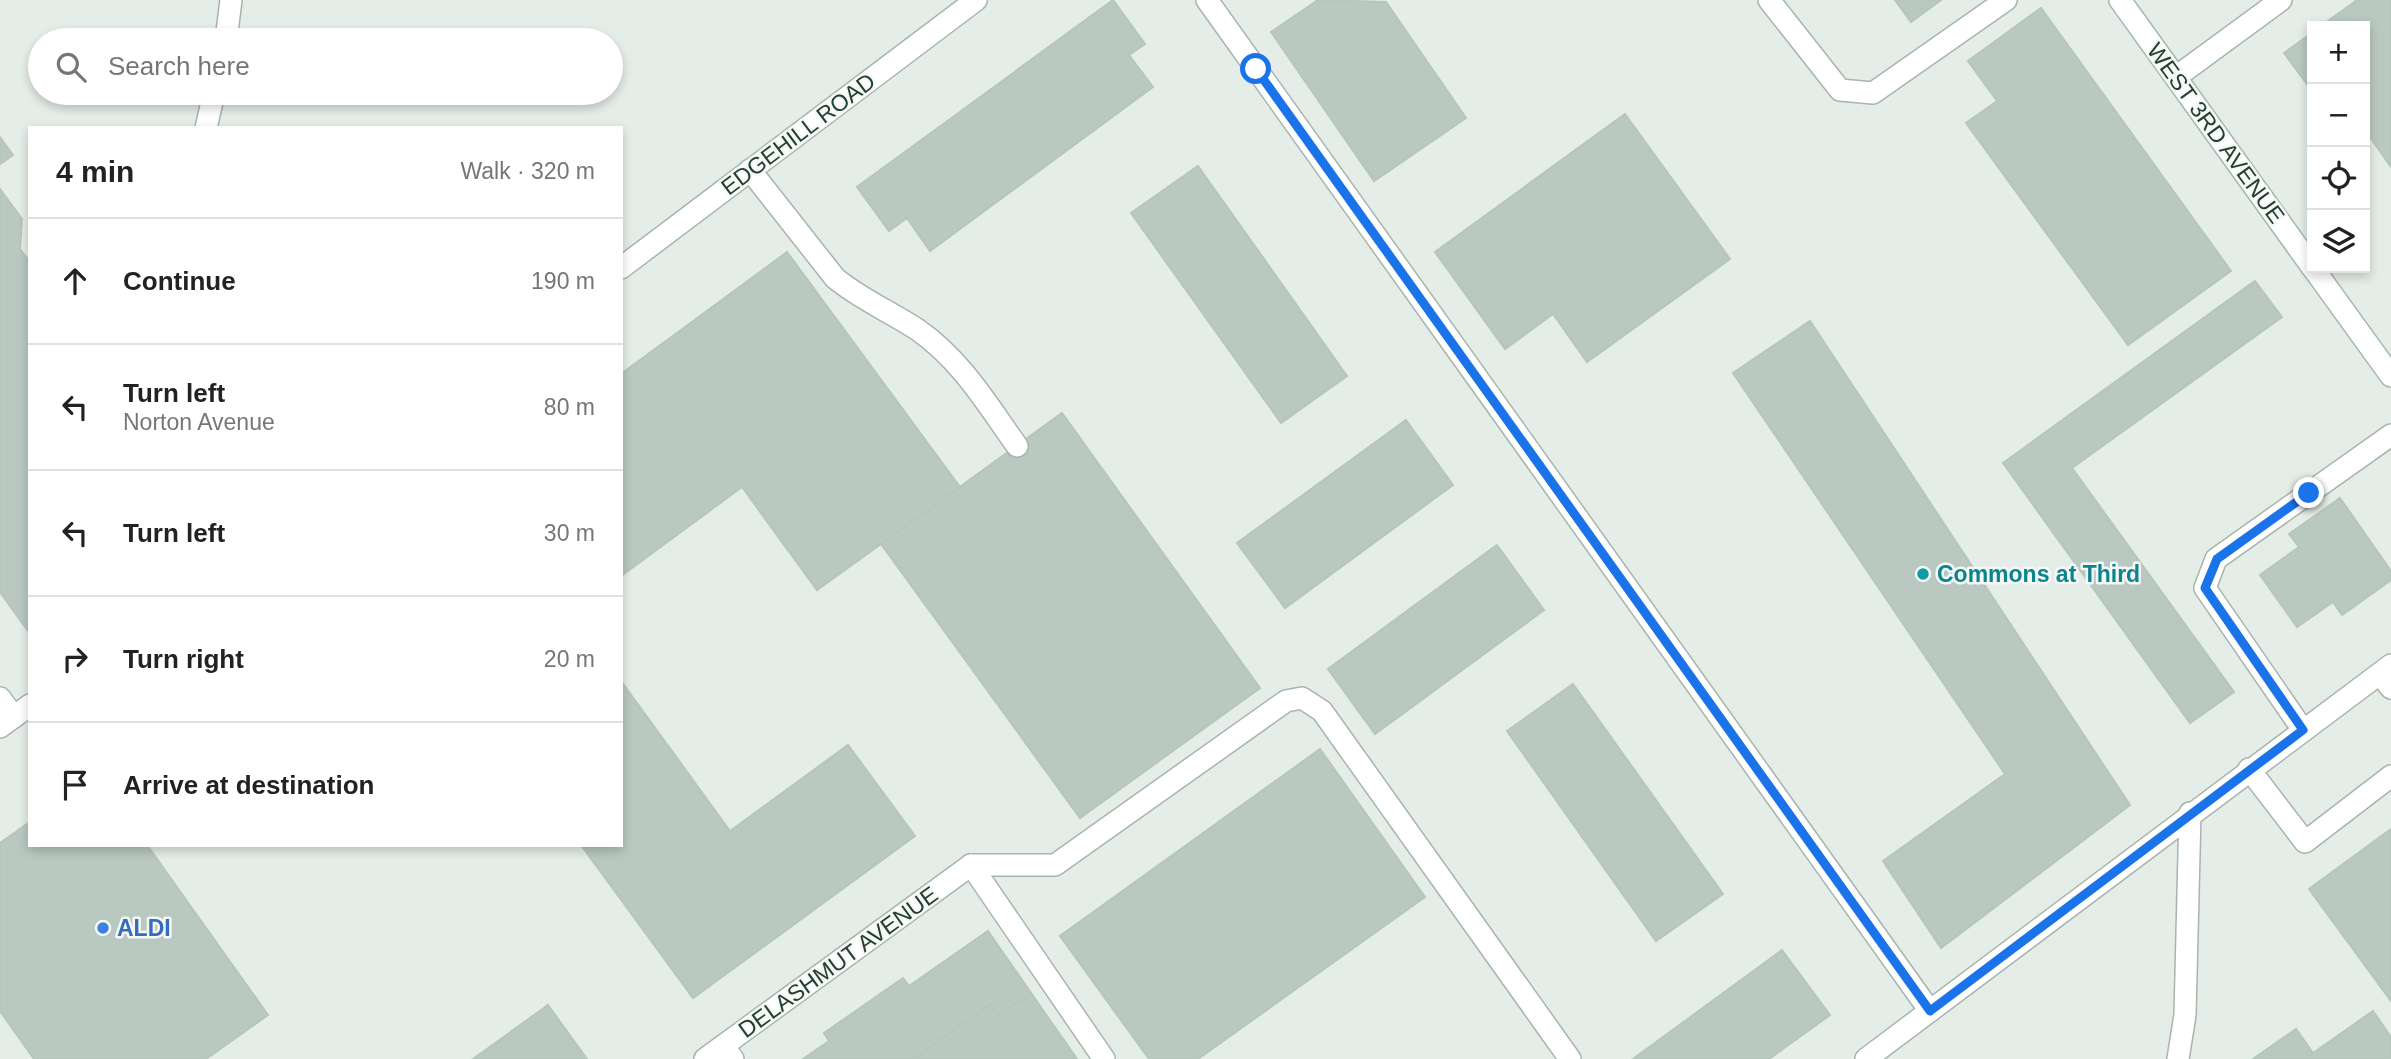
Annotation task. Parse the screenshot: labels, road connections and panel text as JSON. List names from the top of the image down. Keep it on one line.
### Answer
{"streets":{"street":["WEST 3RD AVENUE","EDGEHILL ROAD","DELASHMUT AVENUE"]},"places":["Commons at Third","ALDI"],"page":{"map_buttons":["+","−"],"search":"Search here","heading":["4 min","Walk · 320 m"],"list":[["Continue","190 m"],["Turn left","Norton Avenue","80 m"],["Turn left","30 m"],["Turn right","20 m"],"Arrive at destination"]}}
